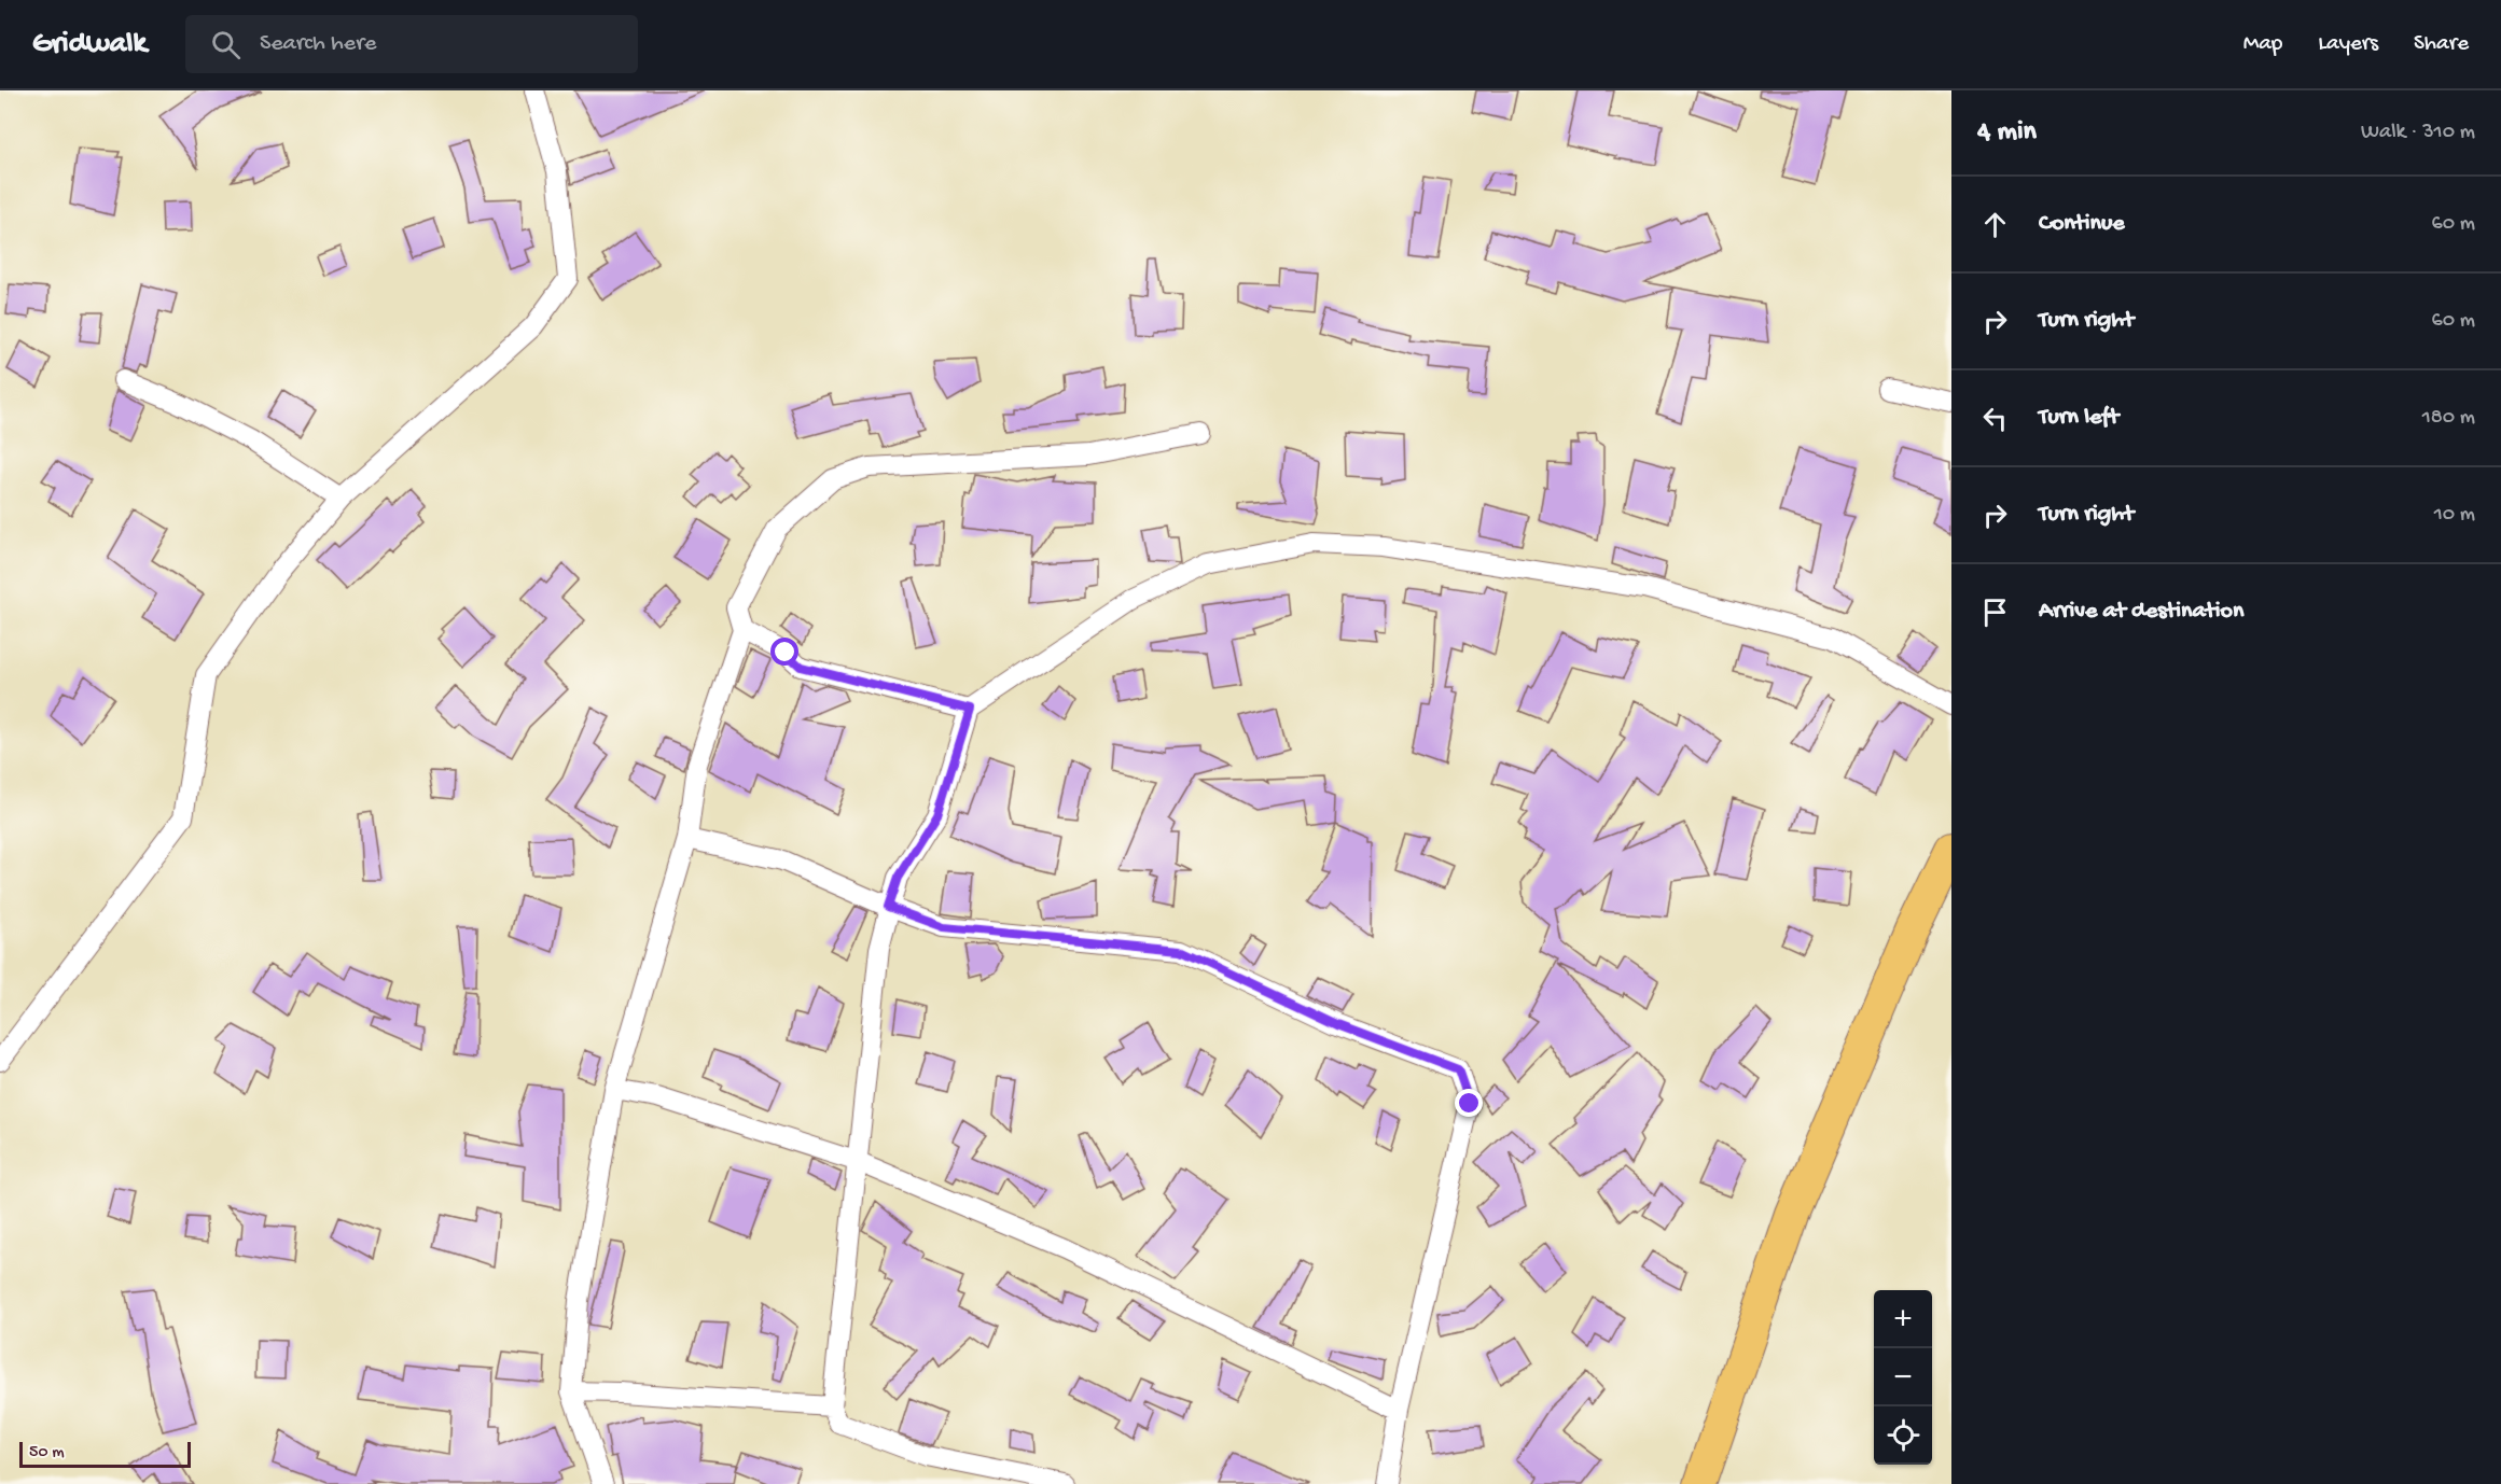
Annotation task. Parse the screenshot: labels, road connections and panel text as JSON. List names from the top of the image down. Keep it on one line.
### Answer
{"scale_bar":"50 m","page":{"header":"Gridwalk","search":"Search here","nav":["Map","Layers","Share"],"heading":["4 min","Walk · 310 m"],"list":[["Continue","60 m"],["Turn right","60 m"],["Turn left","180 m"],["Turn right","10 m"],"Arrive at destination"],"map_buttons":["+","−"],"scale":"50 m"}}
